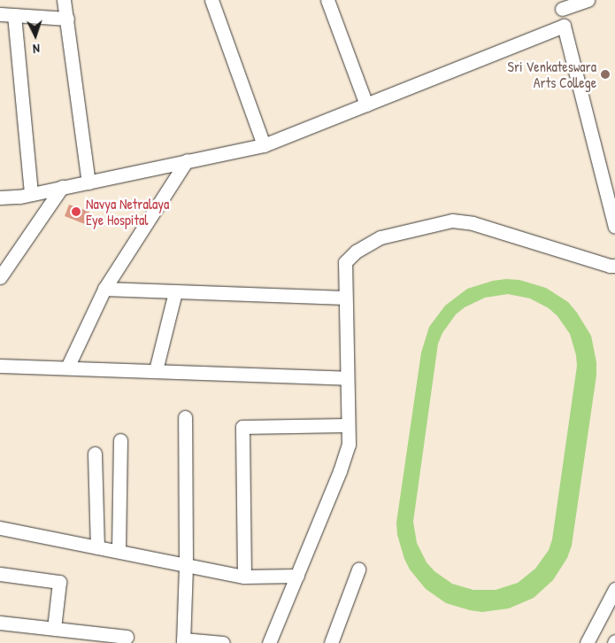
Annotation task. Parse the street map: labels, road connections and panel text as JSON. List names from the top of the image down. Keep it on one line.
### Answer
{"places":["Sri Venkateswara Arts College","Navya Netralaya Eye Hospital"],"north":"bottom"}
